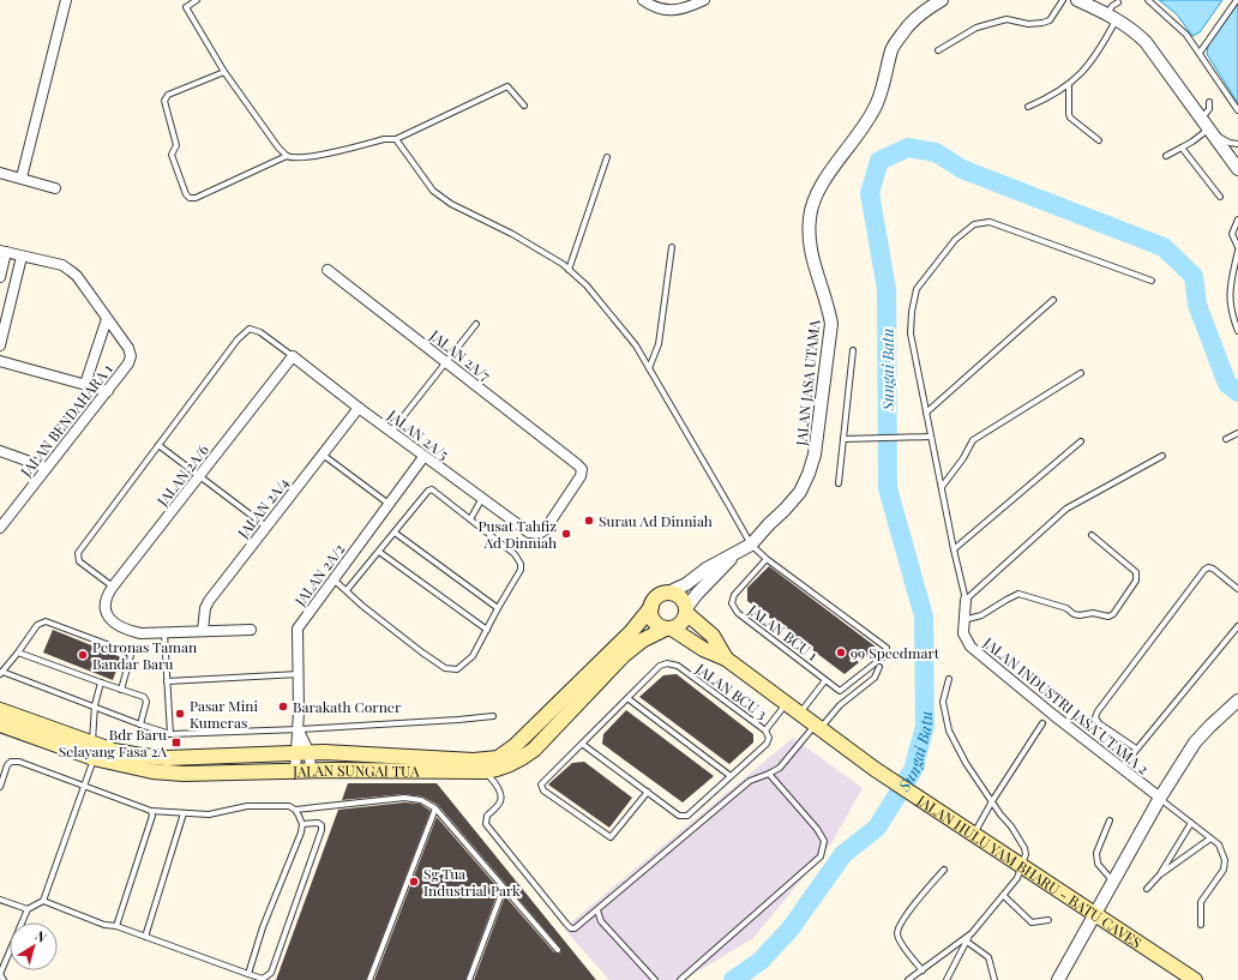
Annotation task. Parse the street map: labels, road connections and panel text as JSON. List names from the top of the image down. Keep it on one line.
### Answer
{"streets":{"main road":["JALAN SUNGAI TUA","JALAN HULU YAM BHARU - BATU CAVES"],"street":["JALAN 2A/7","JALAN JASA UTAMA","JALAN BENDAHARA 1","JALAN 2A/5","JALAN 2A/6","JALAN 2A/4","JALAN 2A/2","JALAN INDUSTRI JASA UTAMA 2"],"lane":["JALAN BCU 1","JALAN BCU 3"]},"crossings":[["JALAN 2A/7","JALAN 2A/5"],["JALAN JASA UTAMA","JALAN SUNGAI TUA"],["JALAN JASA UTAMA","JALAN HULU YAM BHARU - BATU CAVES"],["JALAN 2A/5","JALAN 2A/6"],["JALAN 2A/5","JALAN 2A/4"],["JALAN 2A/5","JALAN 2A/2"],["JALAN 2A/2","JALAN SUNGAI TUA"],["JALAN SUNGAI TUA","JALAN HULU YAM BHARU - BATU CAVES"]],"water":["Sungai Batu"],"places":{"other":["Surau Ad Dinniah","Pusat Tahfiz Ad Dinniah","99 Speedmart","Petronas Taman Bandar Baru","Barakath Corner","Pasar Mini Kumeras","Sg Tua Industrial Park"],"transit":["Bdr Baru Selayang Fasa 2A"]},"north":"top right"}
